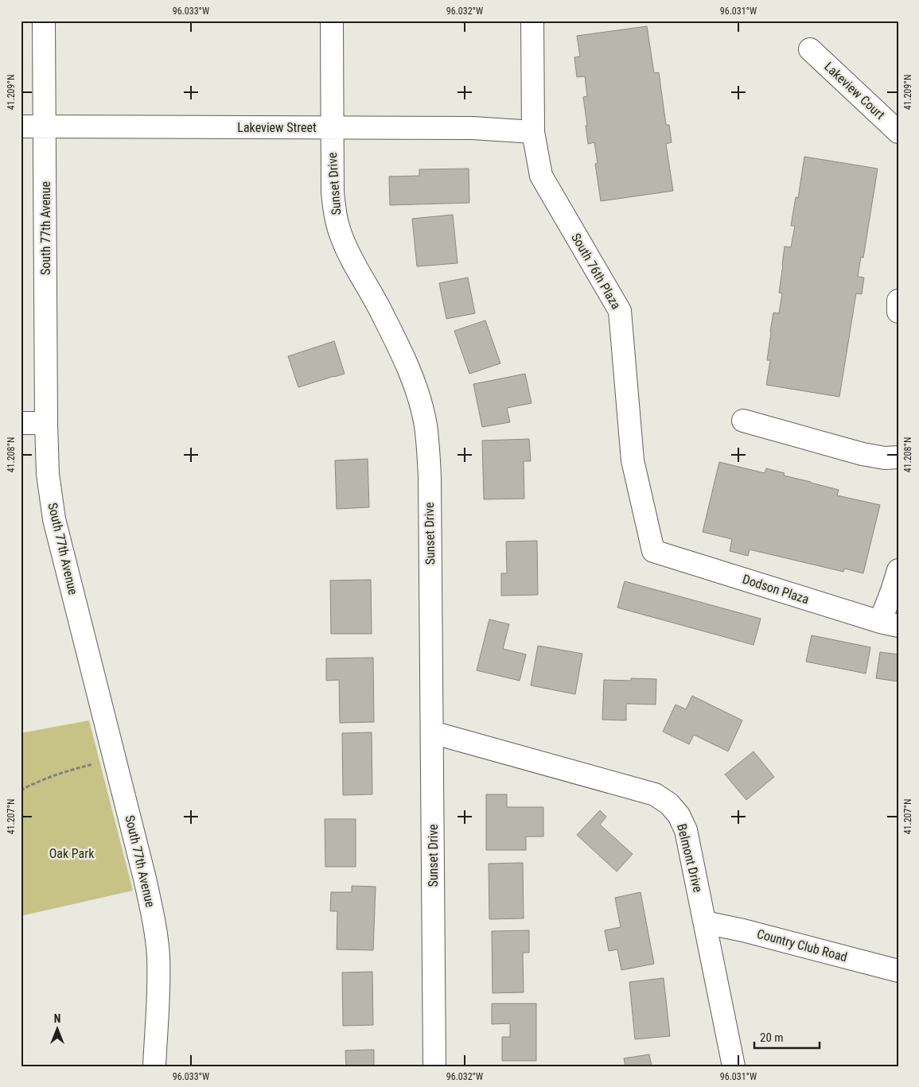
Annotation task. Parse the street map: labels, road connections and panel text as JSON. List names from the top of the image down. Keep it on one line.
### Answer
{"streets":{"street":["Lakeview Court","Lakeview Street","Sunset Drive","South 77th Avenue","South 76th Plaza","Dodson Plaza","Belmont Drive","Country Club Road"]},"crossings":[["Lakeview Street","Sunset Drive"],["Lakeview Street","South 77th Avenue"],["Lakeview Street","South 76th Plaza"],["Sunset Drive","Belmont Drive"],["South 76th Plaza","Dodson Plaza"],["Belmont Drive","Country Club Road"]],"parks":["Oak Park"],"scale_bar":"20 m","north":"top","coordinates":["96.033°W","96.032°W","96.031°W","41.209°N","41.208°N","41.207°N"]}
